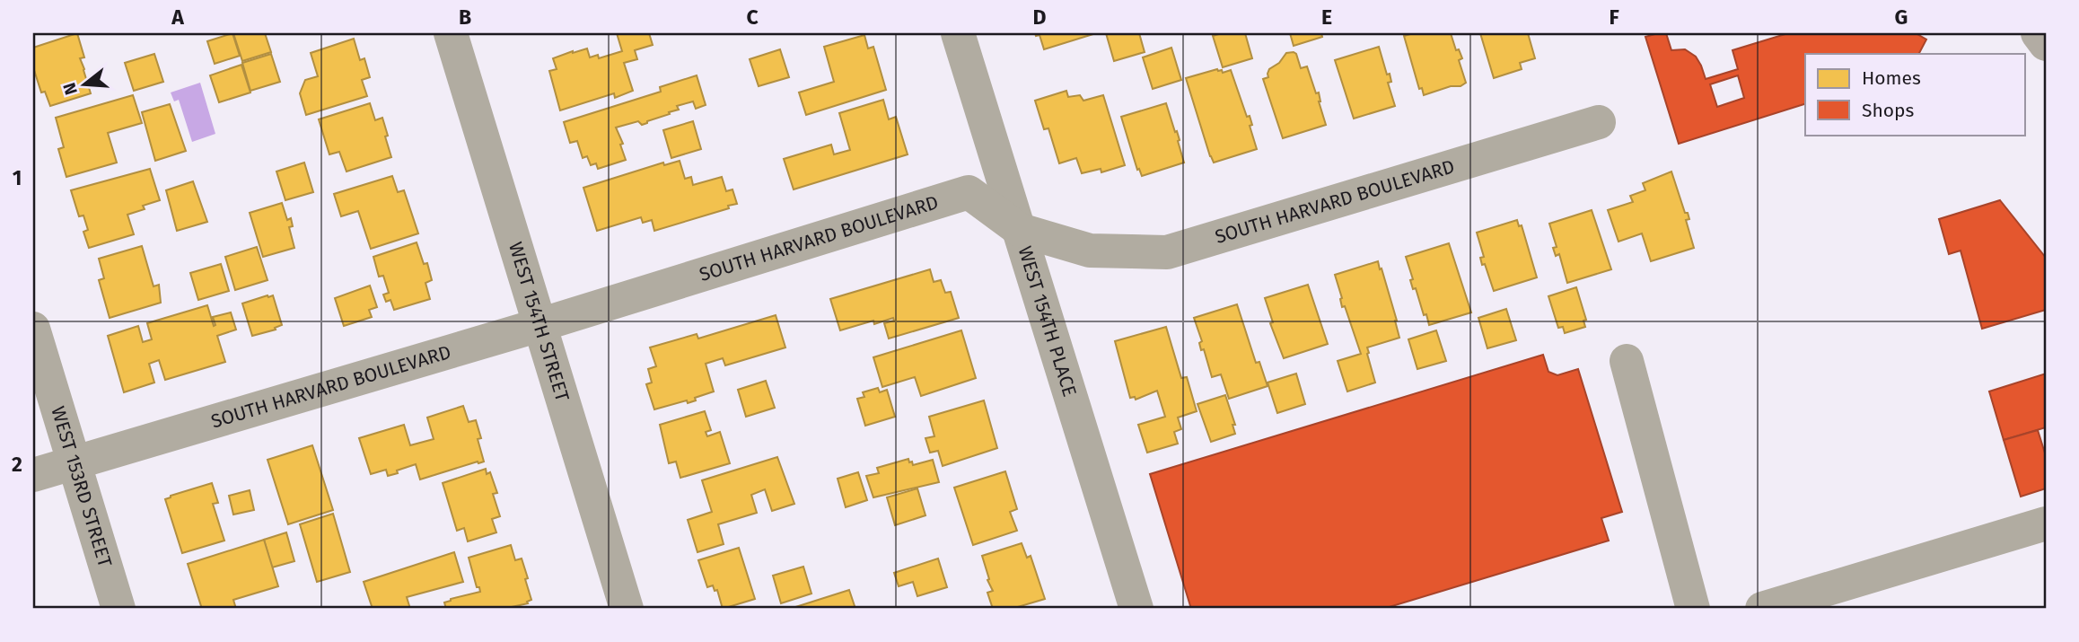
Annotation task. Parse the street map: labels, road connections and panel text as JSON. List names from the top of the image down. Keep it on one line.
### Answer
{"streets":{"street":["SOUTH HARVARD BOULEVARD","WEST 154TH PLACE","WEST 154TH STREET","WEST 153RD STREET"]},"crossings":[["SOUTH HARVARD BOULEVARD","WEST 154TH PLACE"],["SOUTH HARVARD BOULEVARD","WEST 154TH STREET"],["SOUTH HARVARD BOULEVARD","WEST 153RD STREET"]],"legend":["Homes","Shops"],"north":"left","grid":{"columns":["A","B","C","D","E","F","G"],"rows":["1","2"]}}
